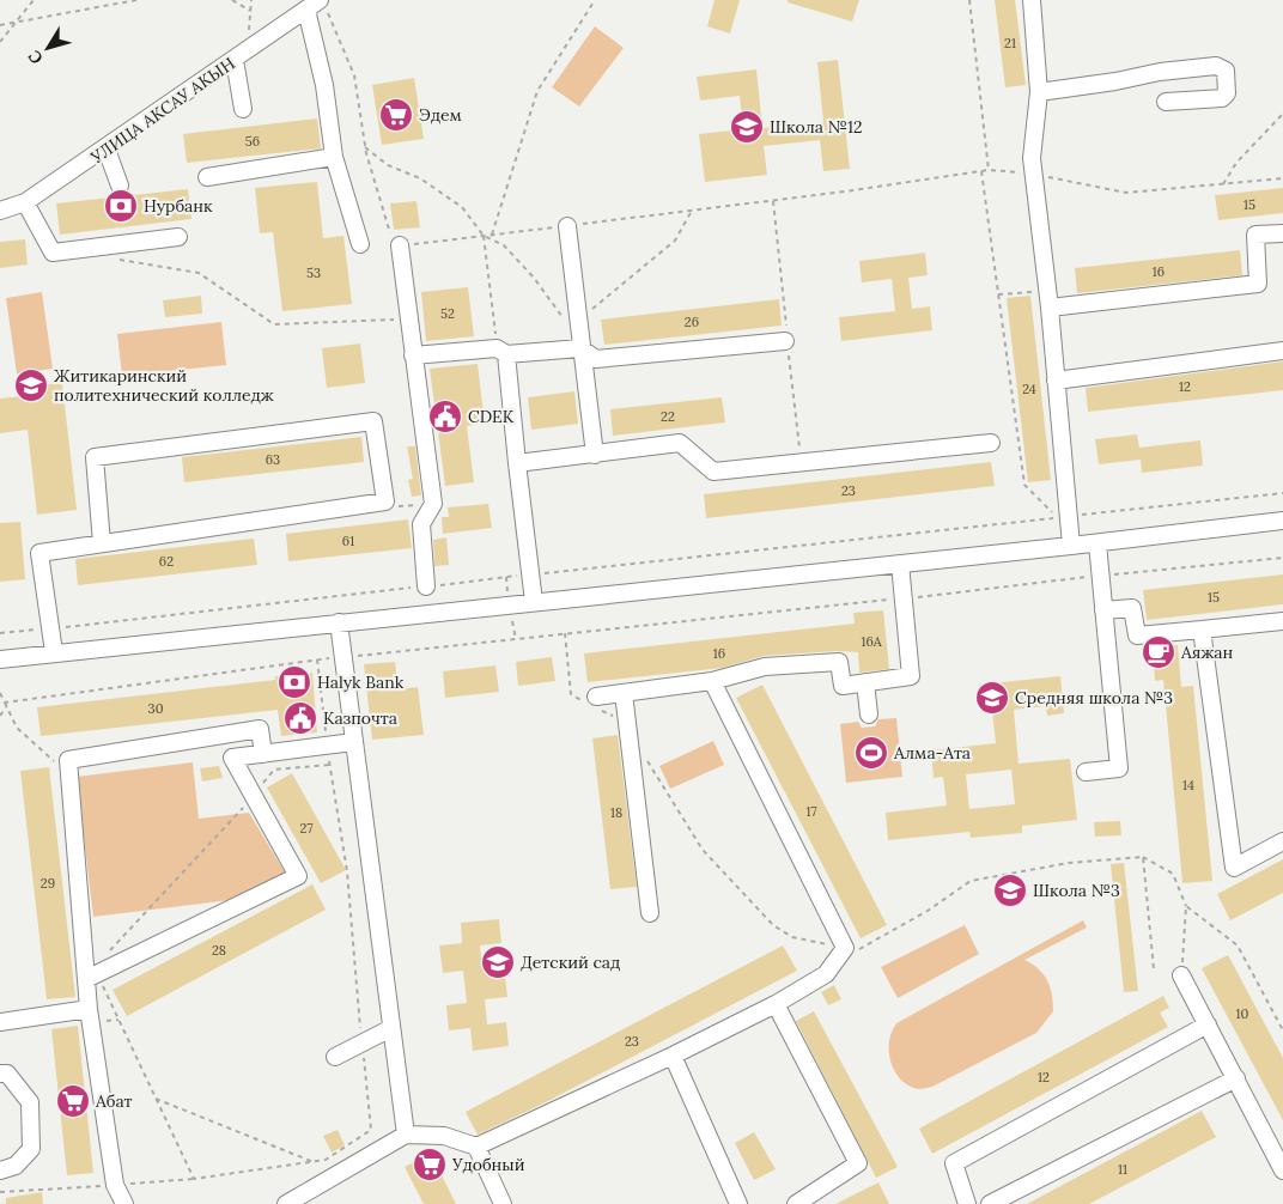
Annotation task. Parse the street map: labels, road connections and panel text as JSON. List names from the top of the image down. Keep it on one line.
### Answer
{"streets":{"street":["УЛИЦА АКСАУ АКЫН"]},"places":{"supermarket":["Эдем","Абат","Удобный"],"school or university":["Школа №12","Житикаринский политехнический колледж","Средняя школа №3","Школа №3","Детский сад"],"bank":["Нурбанк","Halyk Bank"],"public building":["CDEK","Казпочта"],"cafe":["Аяжан"],"sports":["Алма-Ата"]},"house_numbers":["21","56","15","16","53","52","26","12","24","22","63","23","61","62","15","16А","16","30","14","17","18","27","29","28","10","23","12","11"],"north":"bottom left"}
